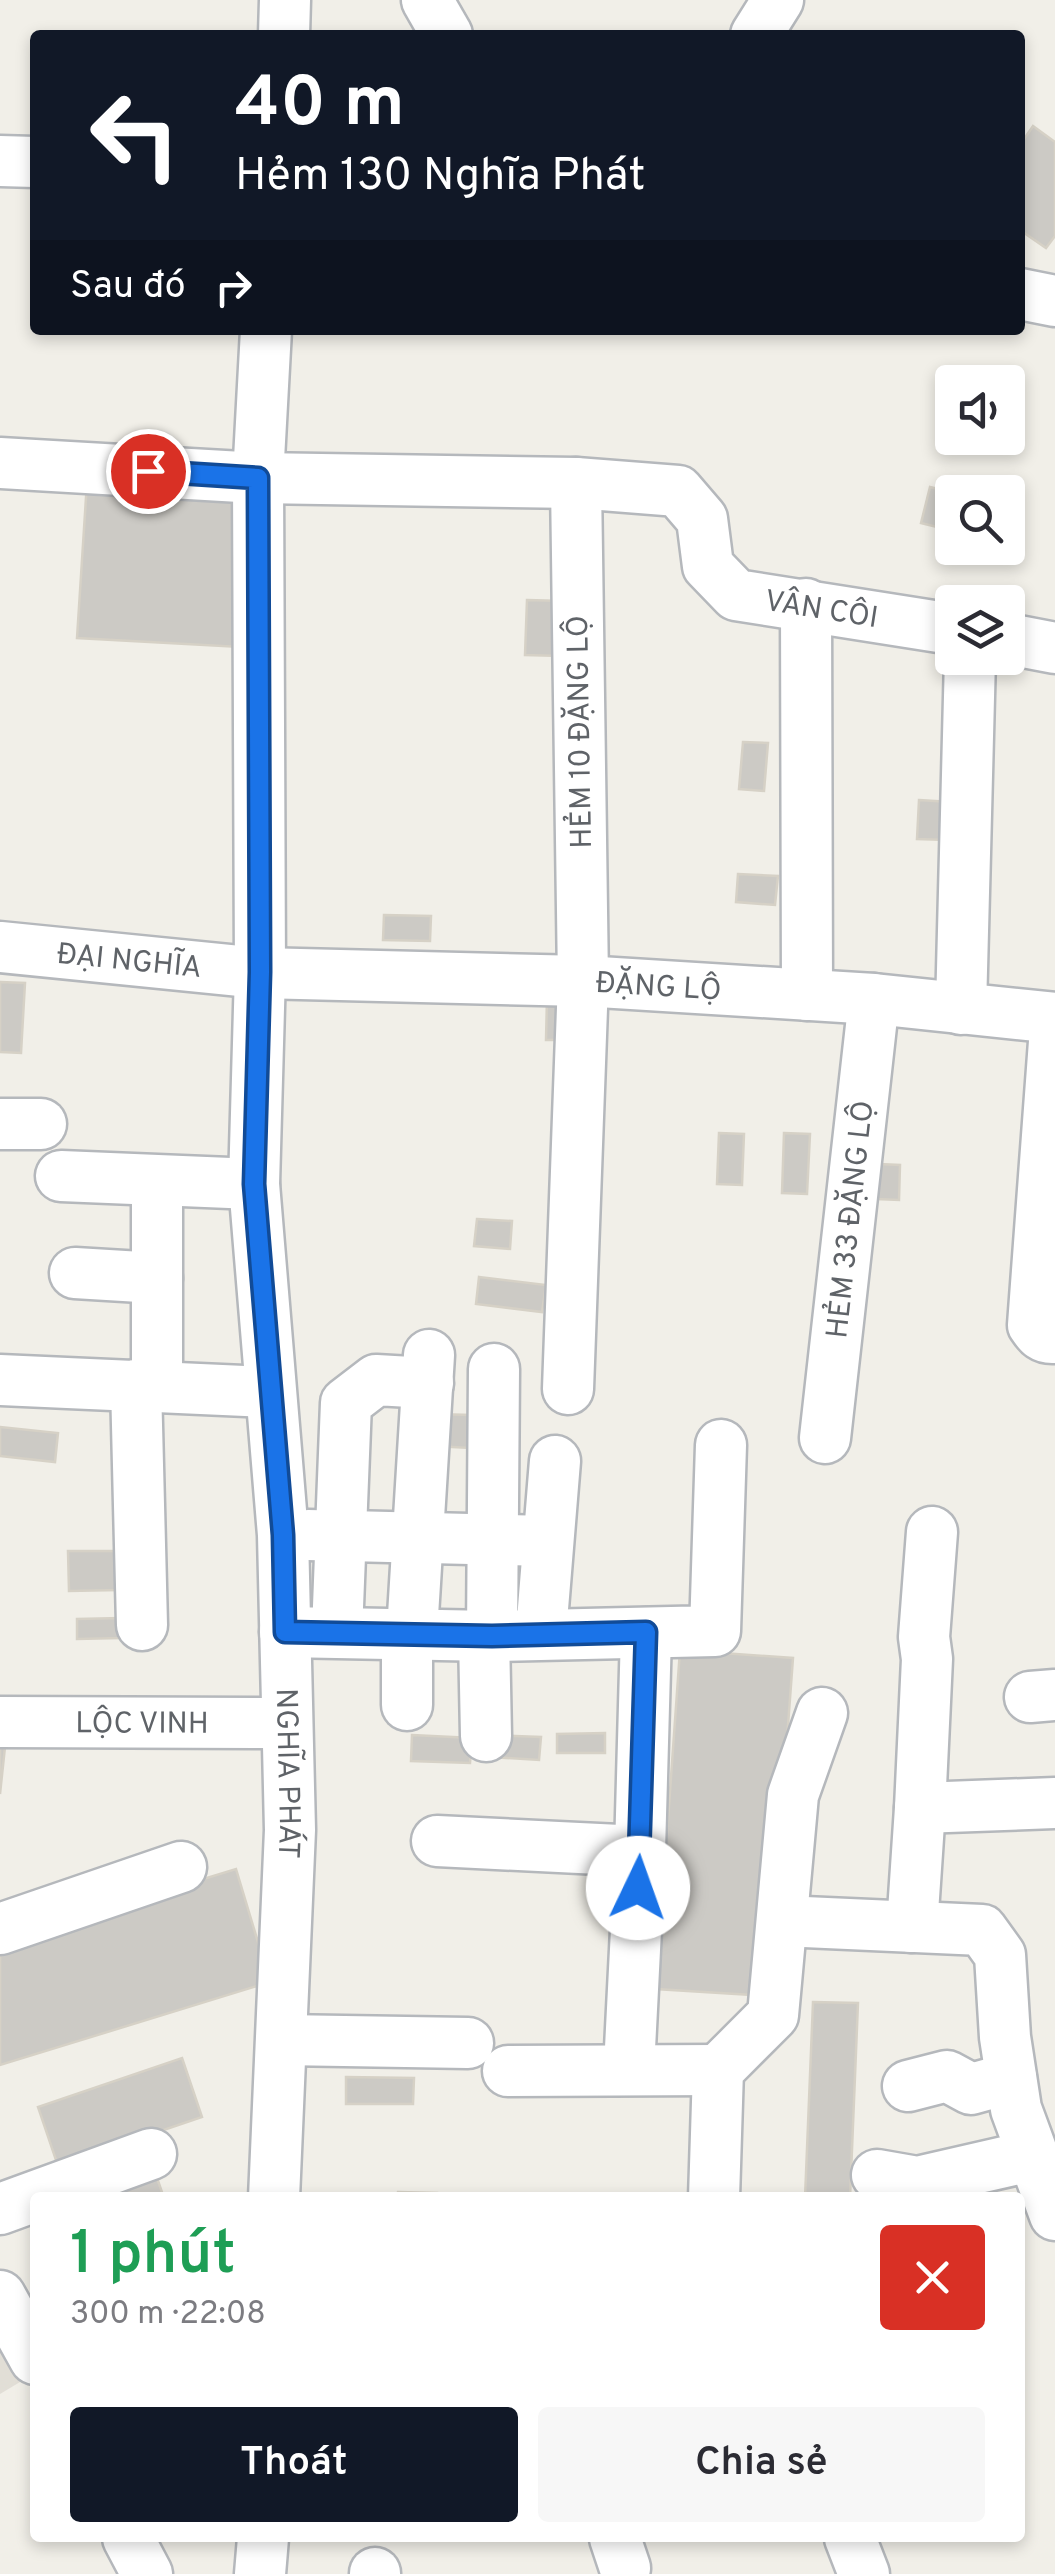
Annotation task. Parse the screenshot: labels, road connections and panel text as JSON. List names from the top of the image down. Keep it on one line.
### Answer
{"streets":{"street":["VÂN CÔI","HẺM 10 ĐẶNG LỘ","ĐẠI NGHĨA","ĐẶNG LỘ","HẺM 33 ĐẶNG LỘ","LỘC VINH","NGHĨA PHÁT"]},"crossings":[["VÂN CÔI","HẺM 10 ĐẶNG LỘ"],["VÂN CÔI","NGHĨA PHÁT"],["HẺM 10 ĐẶNG LỘ","ĐẶNG LỘ"],["ĐẠI NGHĨA","ĐẶNG LỘ"],["ĐẠI NGHĨA","NGHĨA PHÁT"],["ĐẶNG LỘ","HẺM 33 ĐẶNG LỘ"],["ĐẶNG LỘ","NGHĨA PHÁT"],["LỘC VINH","NGHĨA PHÁT"]],"page":{"turn":["40 m","Hẻm 130 Nghĩa Phát"],"then":"Sau đó","heading":["1 phút","300 m · 22:08"],"buttons":["Thoát","Chia sẻ"]}}
